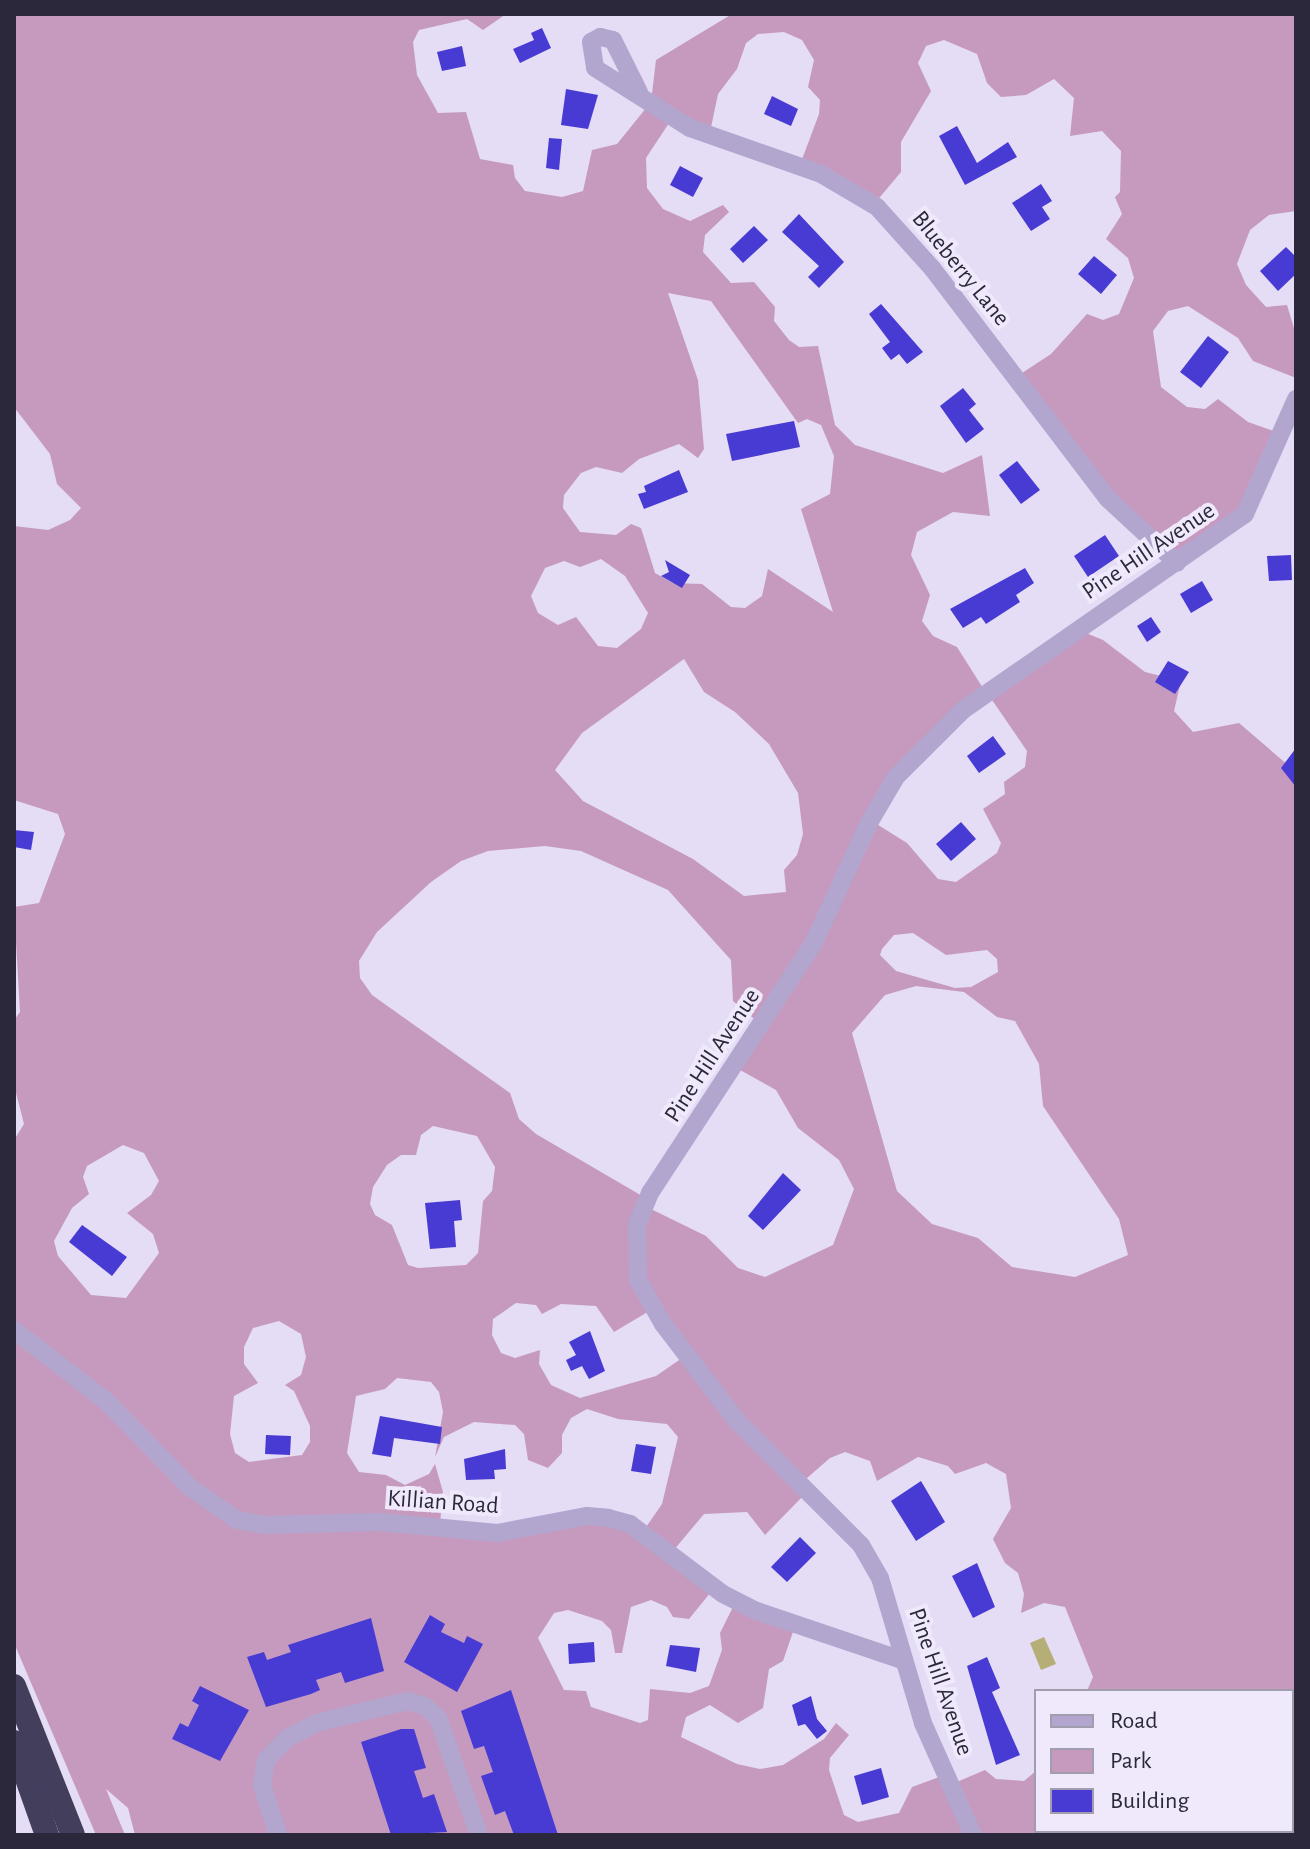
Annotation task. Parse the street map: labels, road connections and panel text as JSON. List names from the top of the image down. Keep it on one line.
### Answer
{"streets":{"street":["Blueberry Lane","Pine Hill Avenue","Killian Road"]},"crossings":[["Blueberry Lane","Pine Hill Avenue"],["Pine Hill Avenue","Killian Road"]],"legend":["Road","Park","Building"]}
